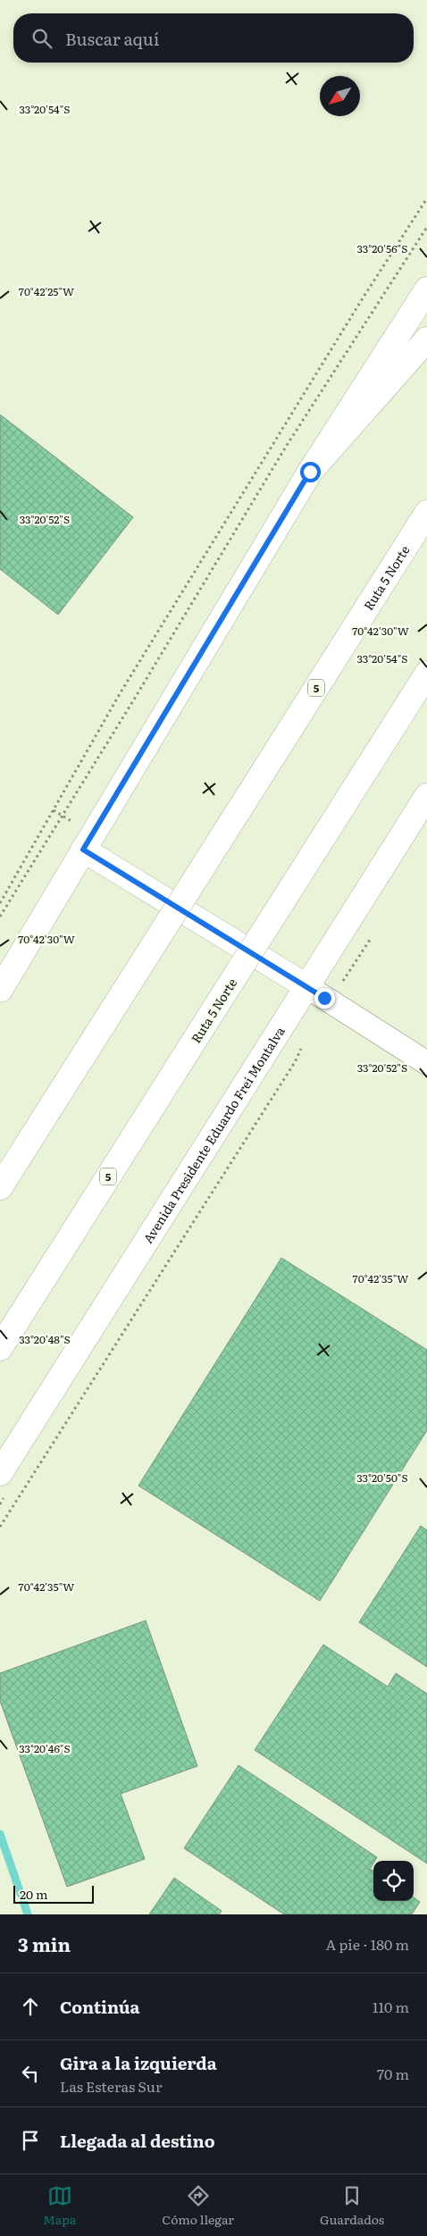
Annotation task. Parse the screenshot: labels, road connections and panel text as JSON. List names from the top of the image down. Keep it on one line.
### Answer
{"streets":{"main road":["Ruta 5 Norte","5","Avenida Presidente Eduardo Frei Montalva"]},"scale_bar":"20 m","north":"bottom left","page":{"search":"Buscar aquí","scale":"20 m","heading":["3 min","A pie · 180 m"],"list":[["Continúa","110 m"],["Gira a la izquierda","Las Esteras Sur","70 m"],"Llegada al destino"],"nav":["Mapa","Cómo llegar","Guardados"]},"coordinates":["33°20'54\"S","33°20'56\"S","70°42'25\"W","33°20'52\"S","70°42'30\"W","70°42'35\"W","33°20'48\"S","33°20'50\"S","33°20'46\"S"]}
